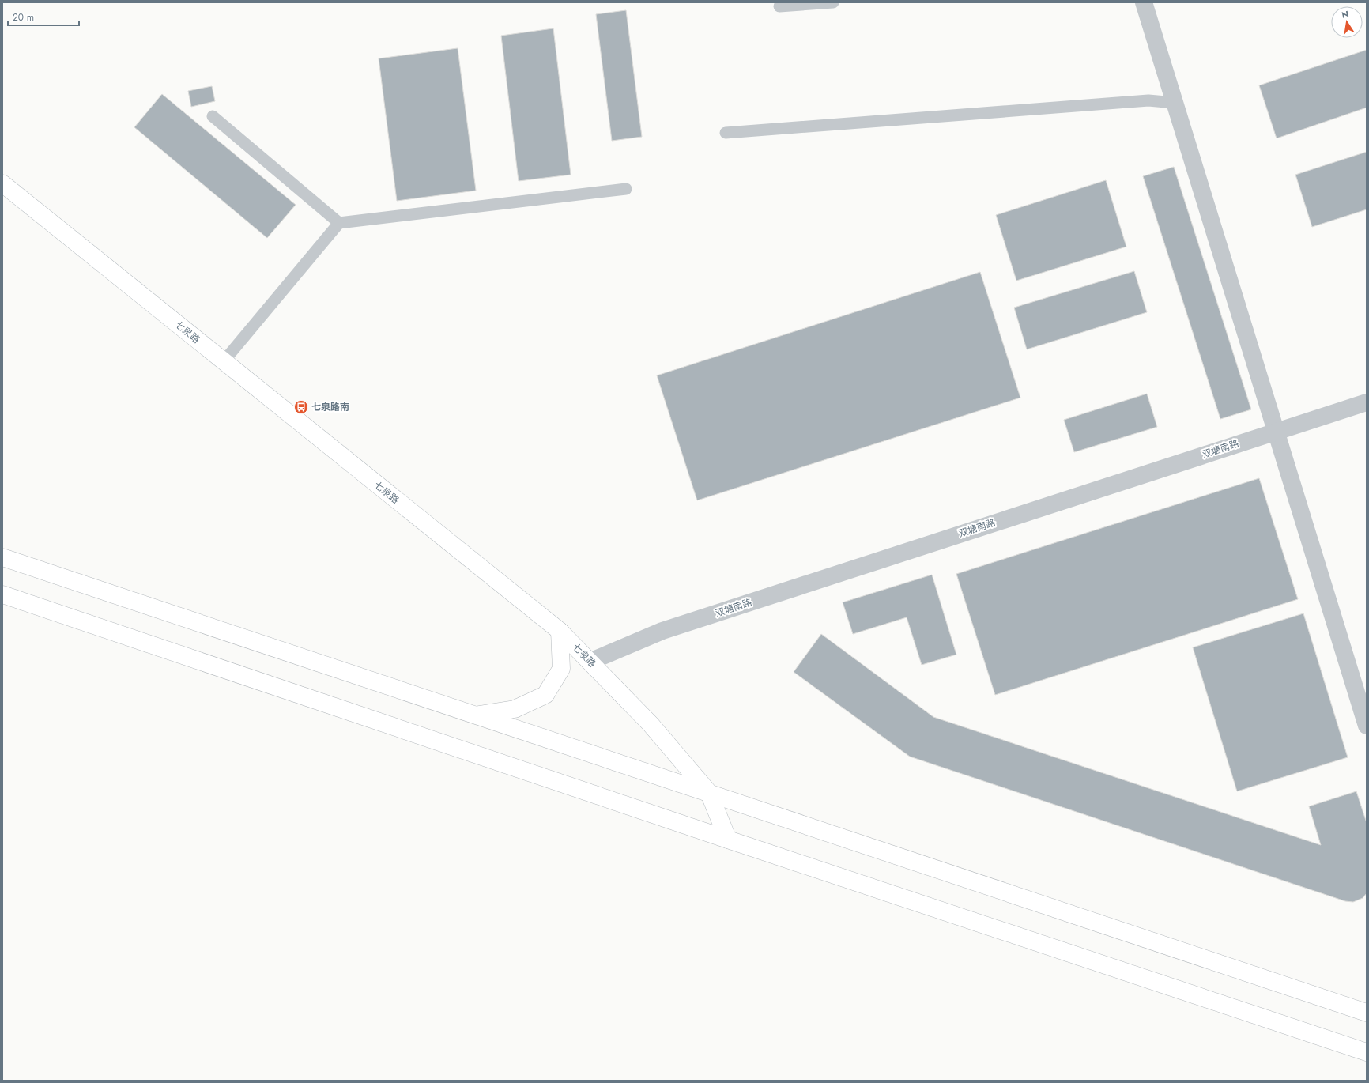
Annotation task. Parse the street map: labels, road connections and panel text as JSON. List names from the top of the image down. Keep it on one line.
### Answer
{"streets":{"main road":["七泉路"],"street":["双塘南路"]},"crossings":[["七泉路","双塘南路"]],"places":{"bus stop":["七泉路南"]},"scale_bar":"20 m","north":"top"}
